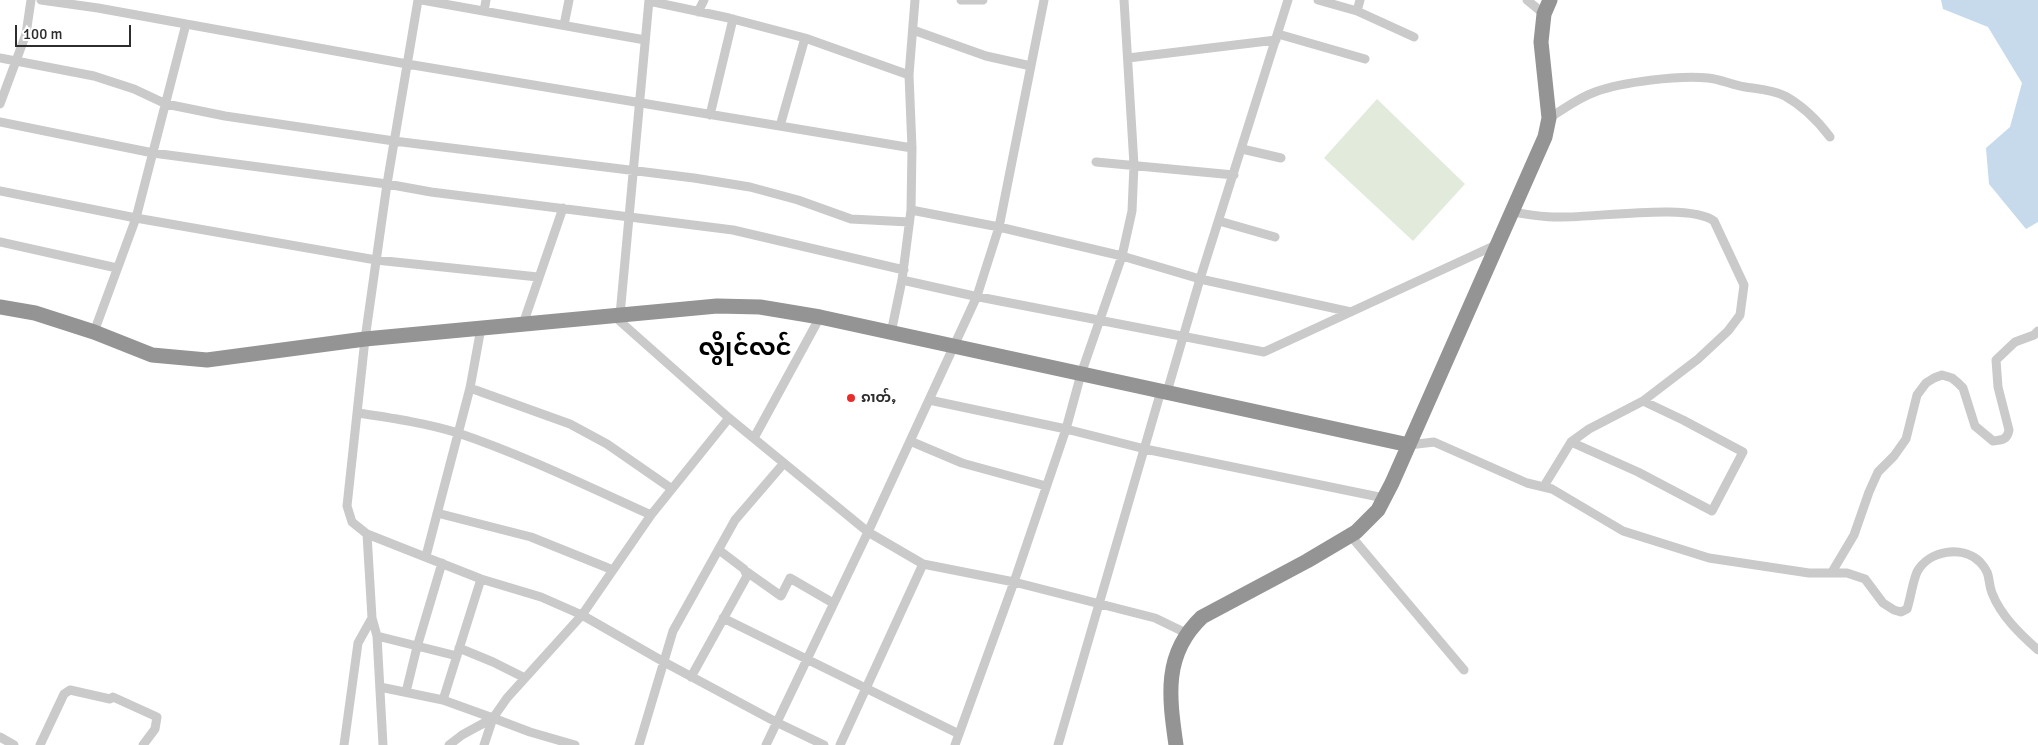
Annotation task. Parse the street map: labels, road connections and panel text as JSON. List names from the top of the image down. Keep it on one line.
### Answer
{"districts":["လွိုင်လင်"],"places":["ၵၢတ်ႇ"],"scale_bar":"100 m"}
